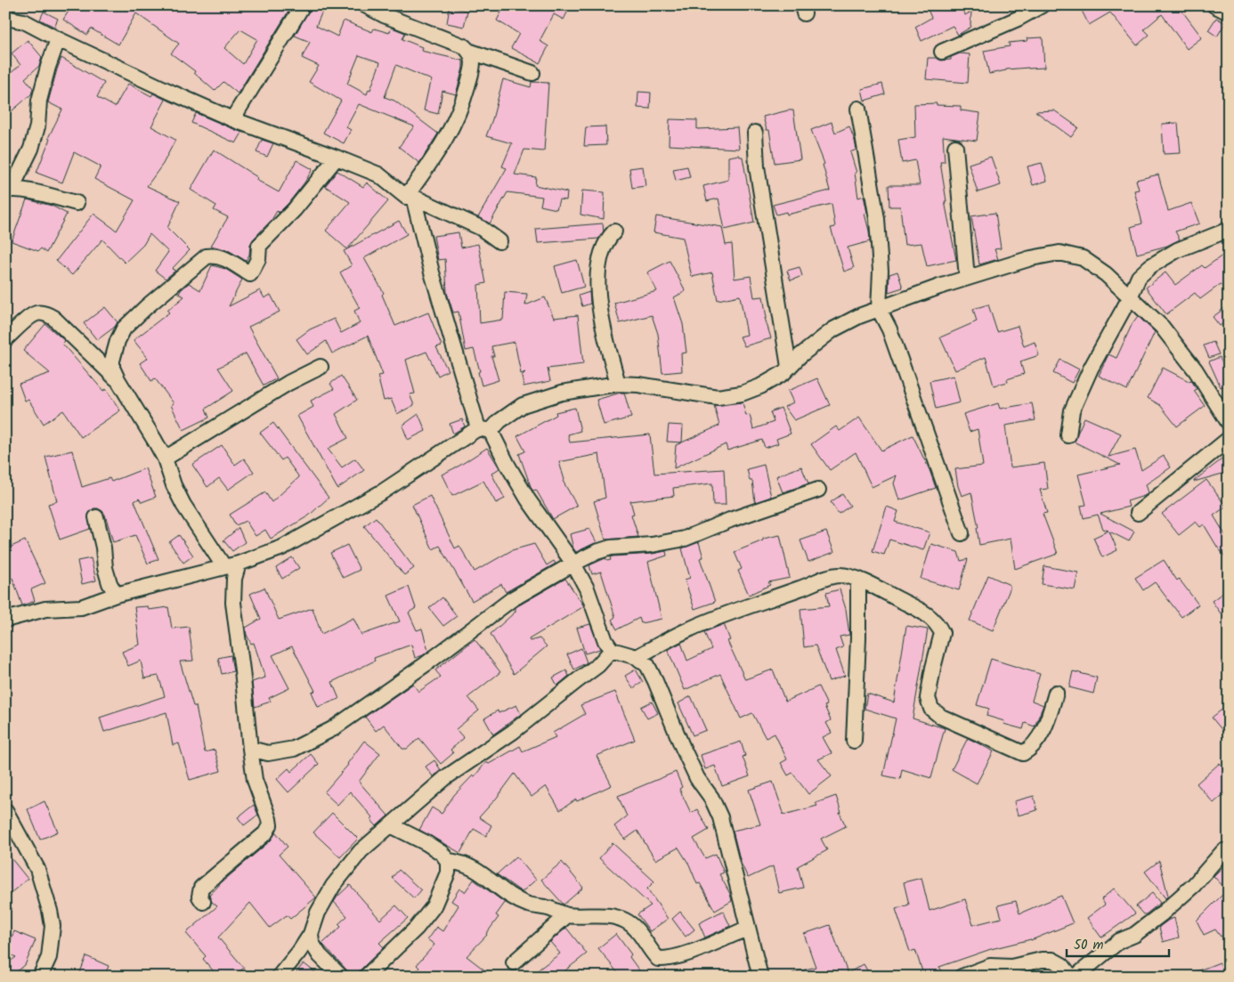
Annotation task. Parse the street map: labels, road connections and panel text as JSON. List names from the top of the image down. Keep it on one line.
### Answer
{"scale_bar":"50 m"}
